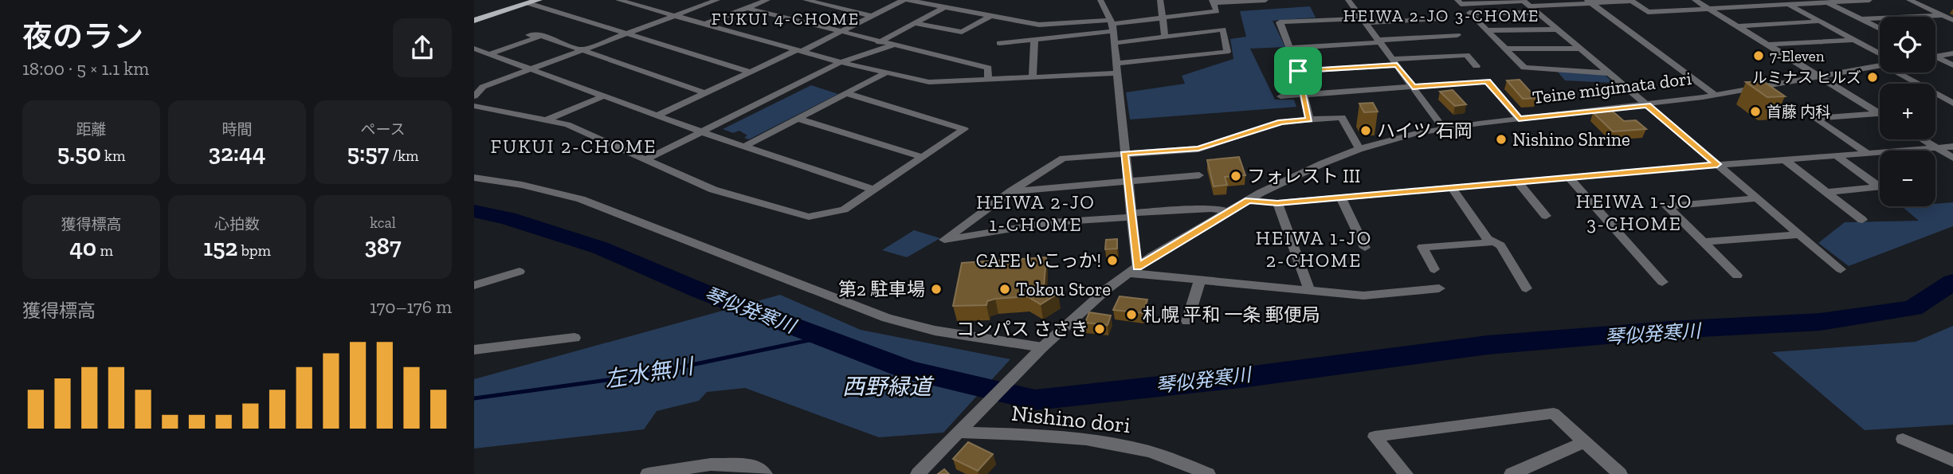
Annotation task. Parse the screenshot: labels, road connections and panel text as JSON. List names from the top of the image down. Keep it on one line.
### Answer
{"streets":{"street":["Teine migimata dori","Nishino dori"]},"crossings":[["Teine migimata dori","Nishino dori"]],"districts":["HEIWA 2-JO 3-CHOME","FUKUI 4-CHOME","FUKUI 2-CHOME","HEIWA 1-JO 3-CHOME","HEIWA 2-JO 1-CHOME","HEIWA 1-JO 2-CHOME"],"water":["琴似発寒川","左水無川"],"parks":["西野緑道"],"places":["7-Eleven","ルミナス ヒルズ","首藤 内科","ハイツ 石岡","Nishino Shrine","フォレスト III","CAFE いこっか!","第2 駐車場","Tokou Store","札幌 平和 一条 郵便局","コンパス ささき"],"page":{"heading":["夜のラン","18:00 · 5 × 1.1 km"],"map_buttons":["+","−"],"stats":[["距離","5.50 km"],["時間","32:44"],["ペース","5:57 /km"],["獲得標高","40 m"],["心拍数","152 bpm"],["kcal","387"]],"chart":["獲得標高","170–176 m"]}}
